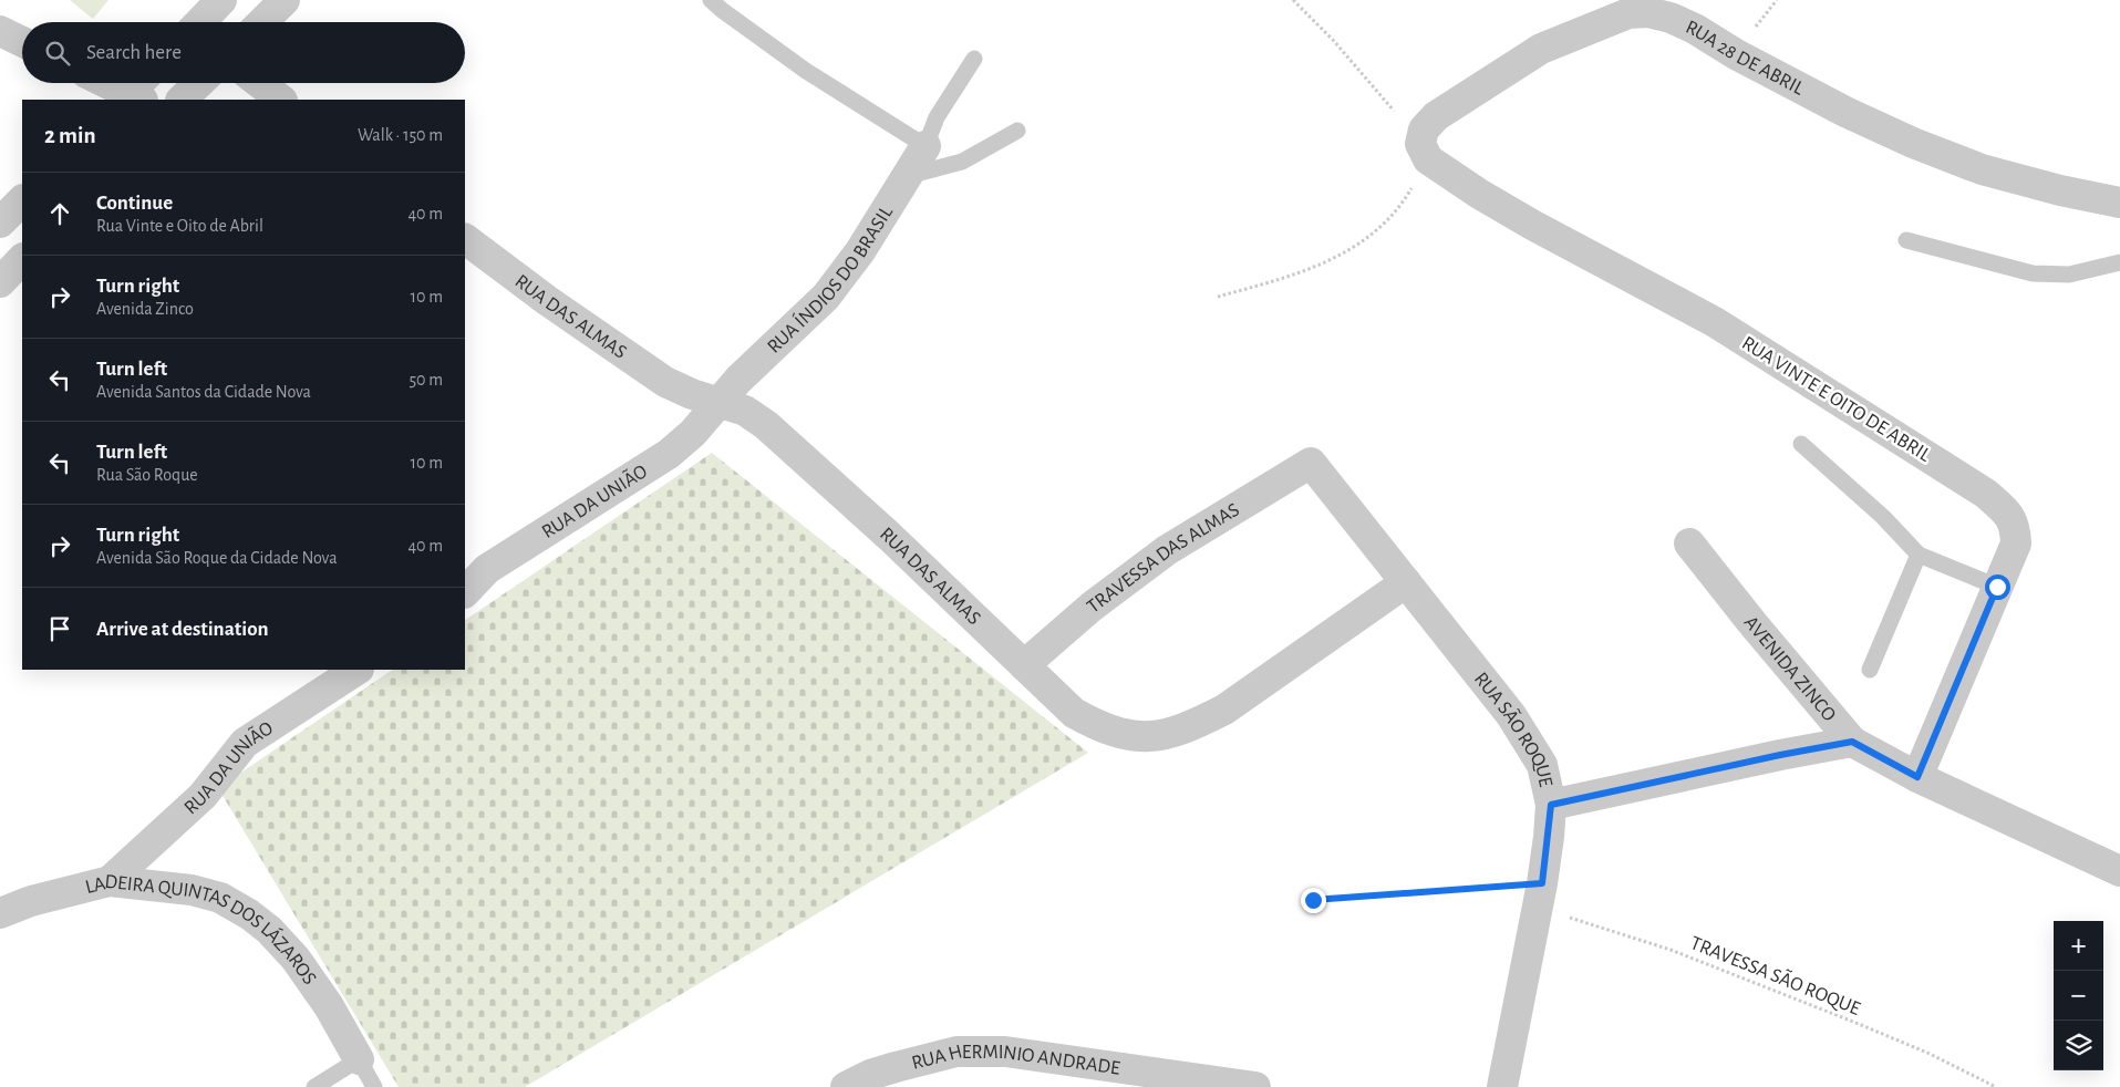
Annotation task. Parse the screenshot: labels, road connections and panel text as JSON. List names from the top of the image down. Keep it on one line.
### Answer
{"streets":{"street":["RUA 28 DE ABRIL","RUA ÍNDIOS DO BRASIL","RUA DAS ALMAS","RUA VINTE E OITO DE ABRIL","RUA DA UNIÃO","TRAVESSA DAS ALMAS","AVENIDA ZINCO","RUA SÃO ROQUE","LADEIRA QUINTAS DOS LÁZAROS","RUA HERMINIO ANDRADE"],"path":["TRAVESSA SÃO ROQUE"]},"crossings":[["RUA 28 DE ABRIL","RUA VINTE E OITO DE ABRIL"],["RUA ÍNDIOS DO BRASIL","RUA DAS ALMAS"],["RUA ÍNDIOS DO BRASIL","RUA DA UNIÃO"],["RUA DAS ALMAS","RUA DA UNIÃO"],["RUA DAS ALMAS","TRAVESSA DAS ALMAS"],["RUA DAS ALMAS","RUA SÃO ROQUE"],["RUA VINTE E OITO DE ABRIL","AVENIDA ZINCO"],["RUA DA UNIÃO","LADEIRA QUINTAS DOS LÁZAROS"],["TRAVESSA DAS ALMAS","RUA SÃO ROQUE"],["RUA SÃO ROQUE","TRAVESSA SÃO ROQUE"]],"page":{"search":"Search here","heading":["2 min","Walk · 150 m"],"list":[["Continue","Rua Vinte e Oito de Abril","40 m"],["Turn right","Avenida Zinco","10 m"],["Turn left","Avenida Santos da Cidade Nova","50 m"],["Turn left","Rua São Roque","10 m"],["Turn right","Avenida São Roque da Cidade Nova","40 m"],"Arrive at destination"],"map_buttons":["+","−"]}}
